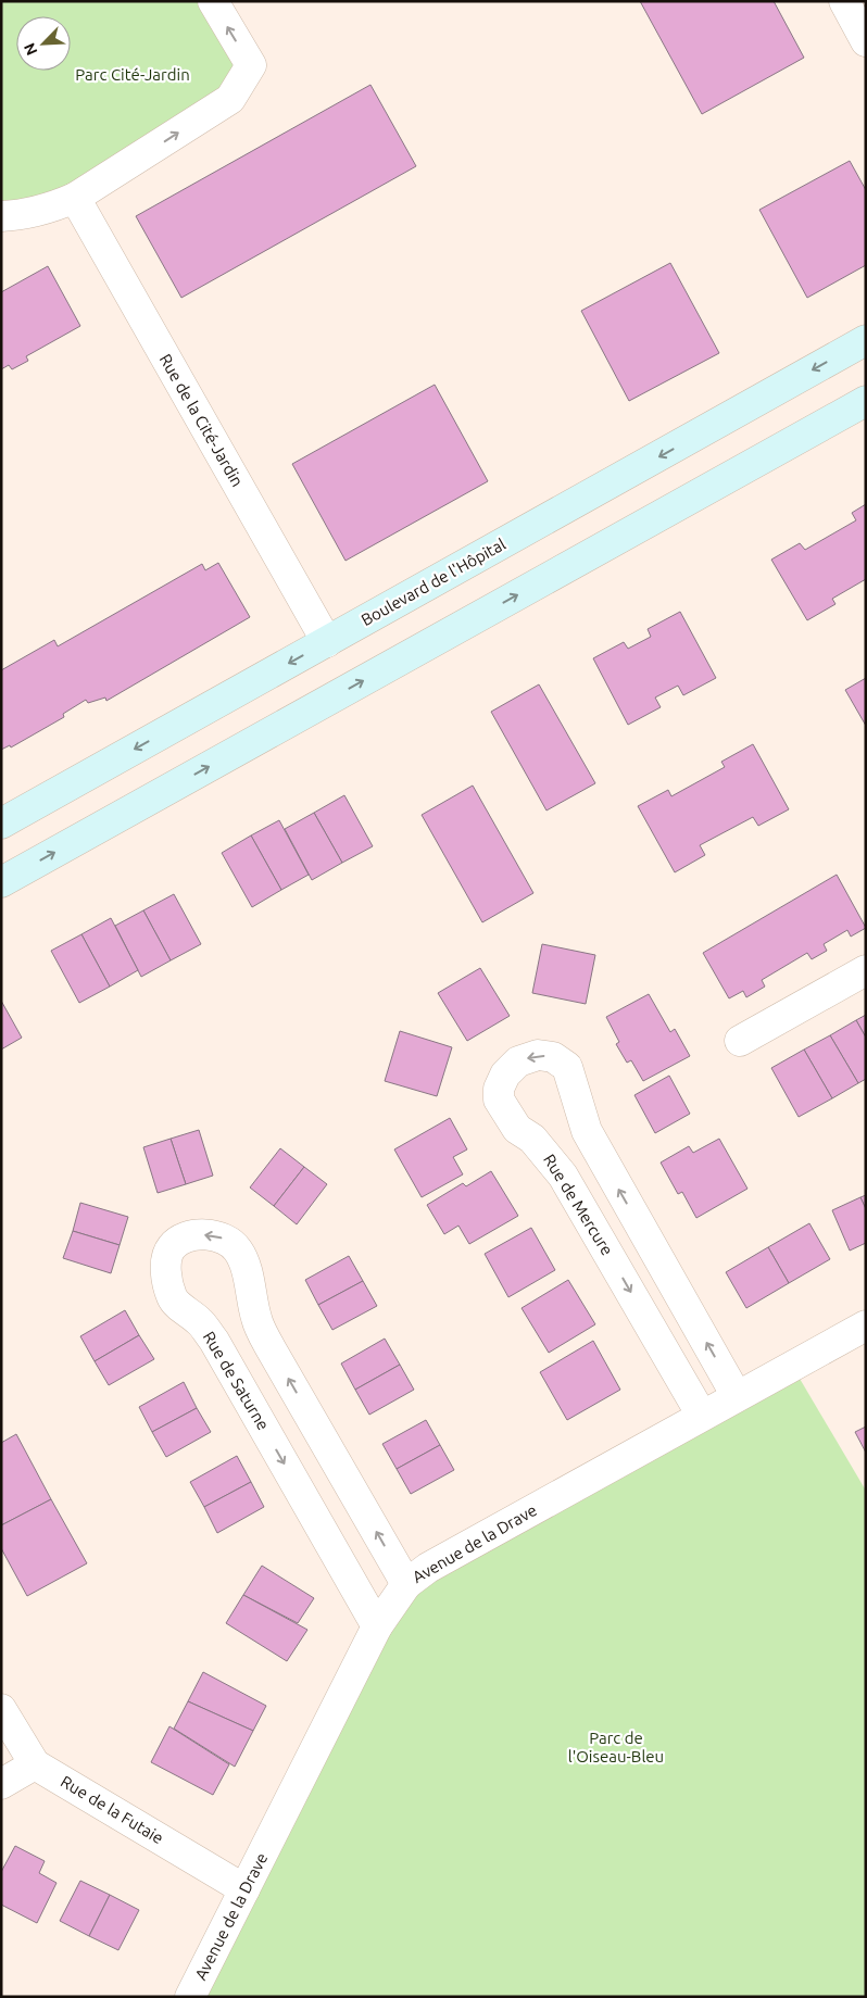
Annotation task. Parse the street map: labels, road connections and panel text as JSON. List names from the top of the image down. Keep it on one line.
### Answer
{"streets":{"main road":["Boulevard de l'Hôpital"],"street":["Rue de la Cité-Jardin","Rue de Mercure","Rue de Saturne","Avenue de la Drave","Rue de la Futaie"]},"crossings":[["Rue de la Cité-Jardin","Boulevard de l'Hôpital"],["Rue de Mercure","Avenue de la Drave"],["Rue de Saturne","Avenue de la Drave"],["Avenue de la Drave","Rue de la Futaie"]],"parks":["Parc Cité-Jardin","Parc de l'Oiseau-Bleu"],"north":"bottom left"}
